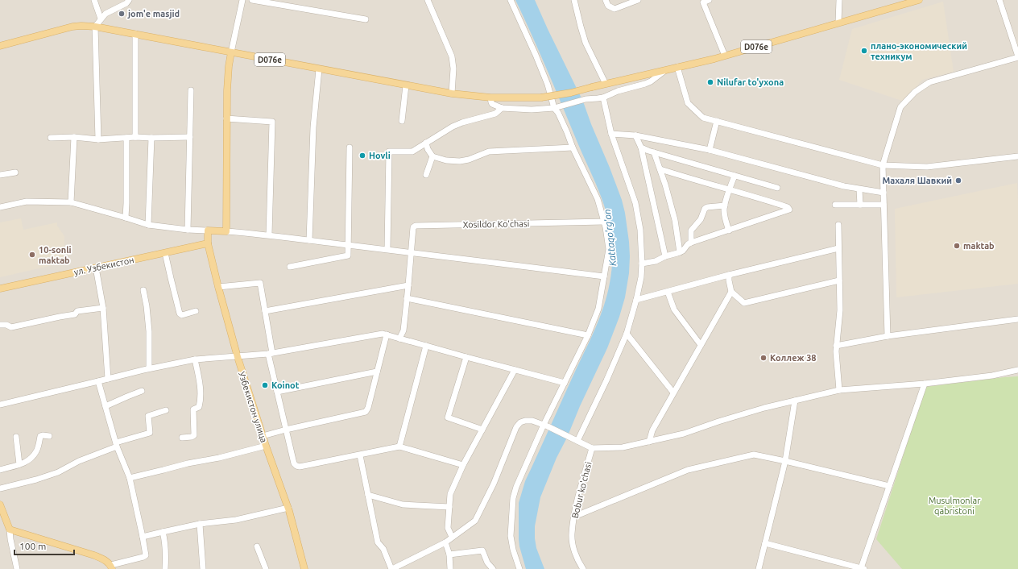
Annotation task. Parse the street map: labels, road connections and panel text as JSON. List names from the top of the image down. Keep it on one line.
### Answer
{"streets":{"main road":["D076e","ул. Узбекистон","Узбекистон улица"],"street":["Xosildor Ko’chasi","Bobur ko'chasi"]},"crossings":[["ул. Узбекистон","Узбекистон улица"]],"water":["Kattaqo'rg'on"],"parks":["Musulmonlar qabristoni"],"places":["jom'e masjid","плано-экономический техникум","Nilufar to'yxona","Hovli","Махаля Шавкий","maktab","10-sonli maktab","Коллеж 38","Koinot"],"scale_bar":"100 m"}
